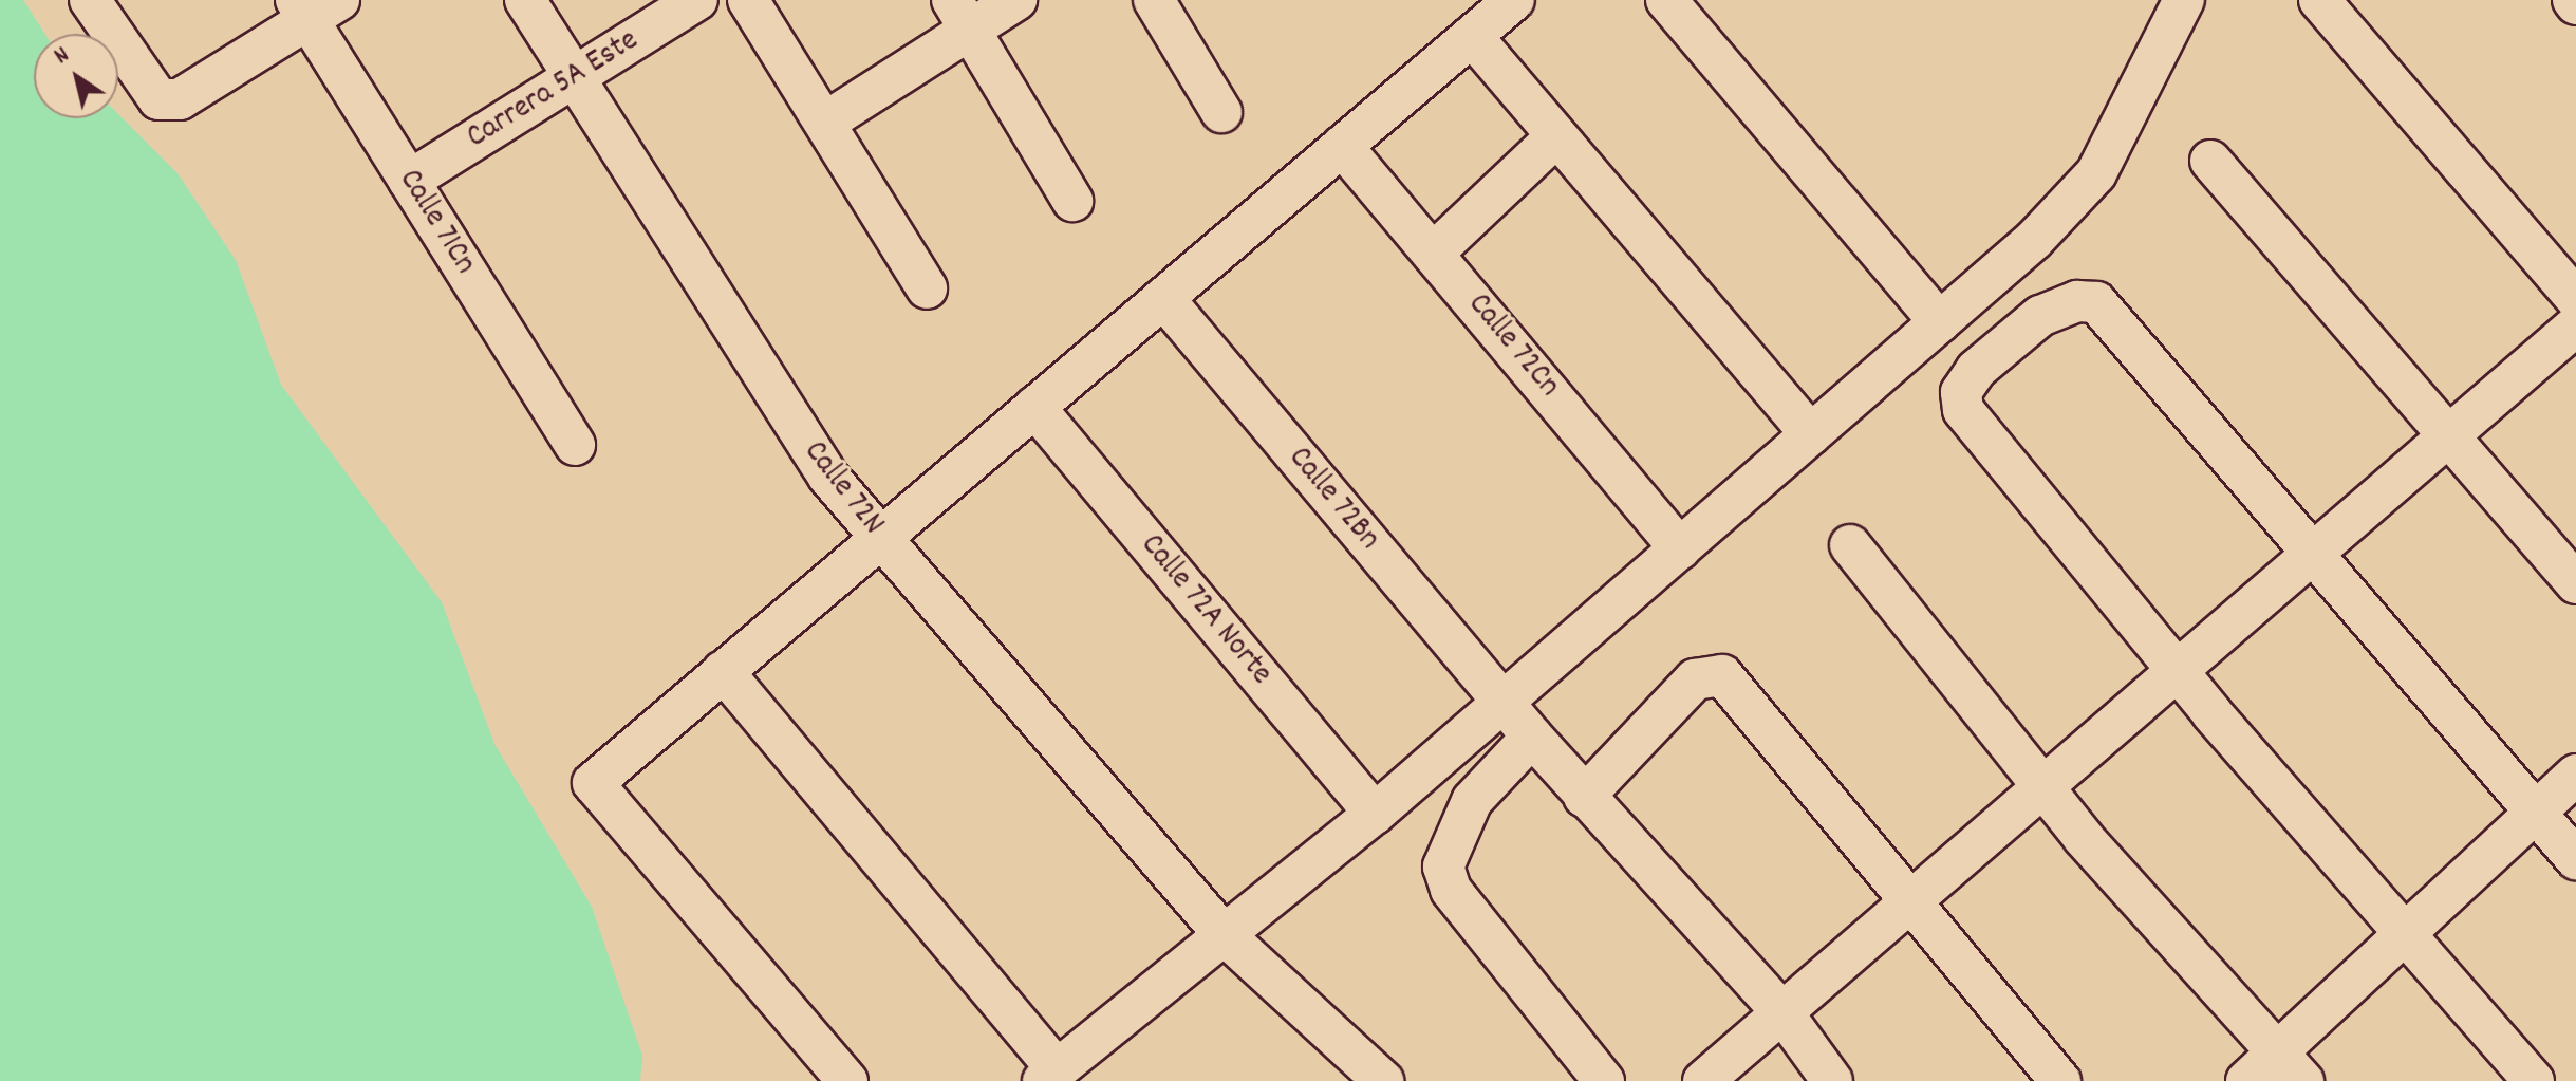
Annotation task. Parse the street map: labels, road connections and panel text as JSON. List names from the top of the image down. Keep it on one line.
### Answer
{"streets":{"street":["Carrera 5A Este","Calle 71Cn","Calle 72Cn","Calle 72N","Calle 72Bn","Calle 72A Norte"]},"crossings":[["Carrera 5A Este","Calle 71Cn"],["Carrera 5A Este","Calle 72N"]],"north":"top left"}
